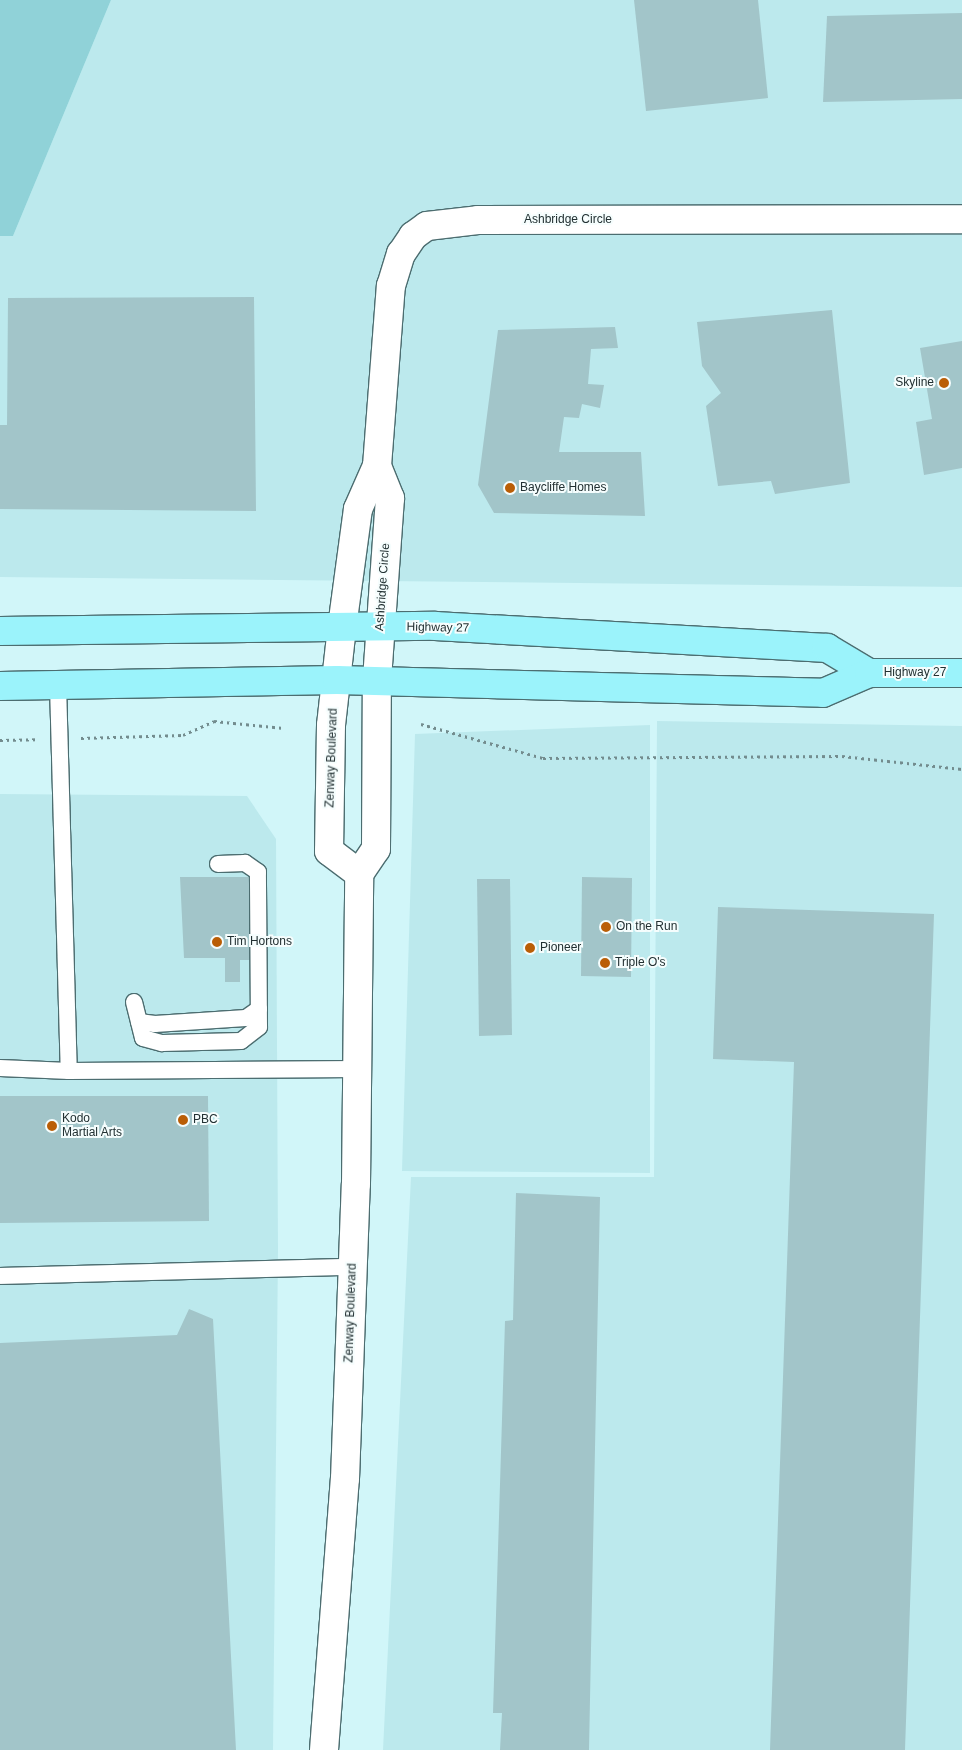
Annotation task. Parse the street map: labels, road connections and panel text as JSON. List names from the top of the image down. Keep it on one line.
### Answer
{"streets":{"main road":["Highway 27"],"street":["Ashbridge Circle","Zenway Boulevard"]},"crossings":[["Ashbridge Circle","Highway 27"],["Ashbridge Circle","Zenway Boulevard"],["Highway 27","Zenway Boulevard"]],"places":["Skyline","Baycliffe Homes","On the Run","Tim Hortons","Pioneer","Triple O's","PBC","Kodo Martial Arts"]}
